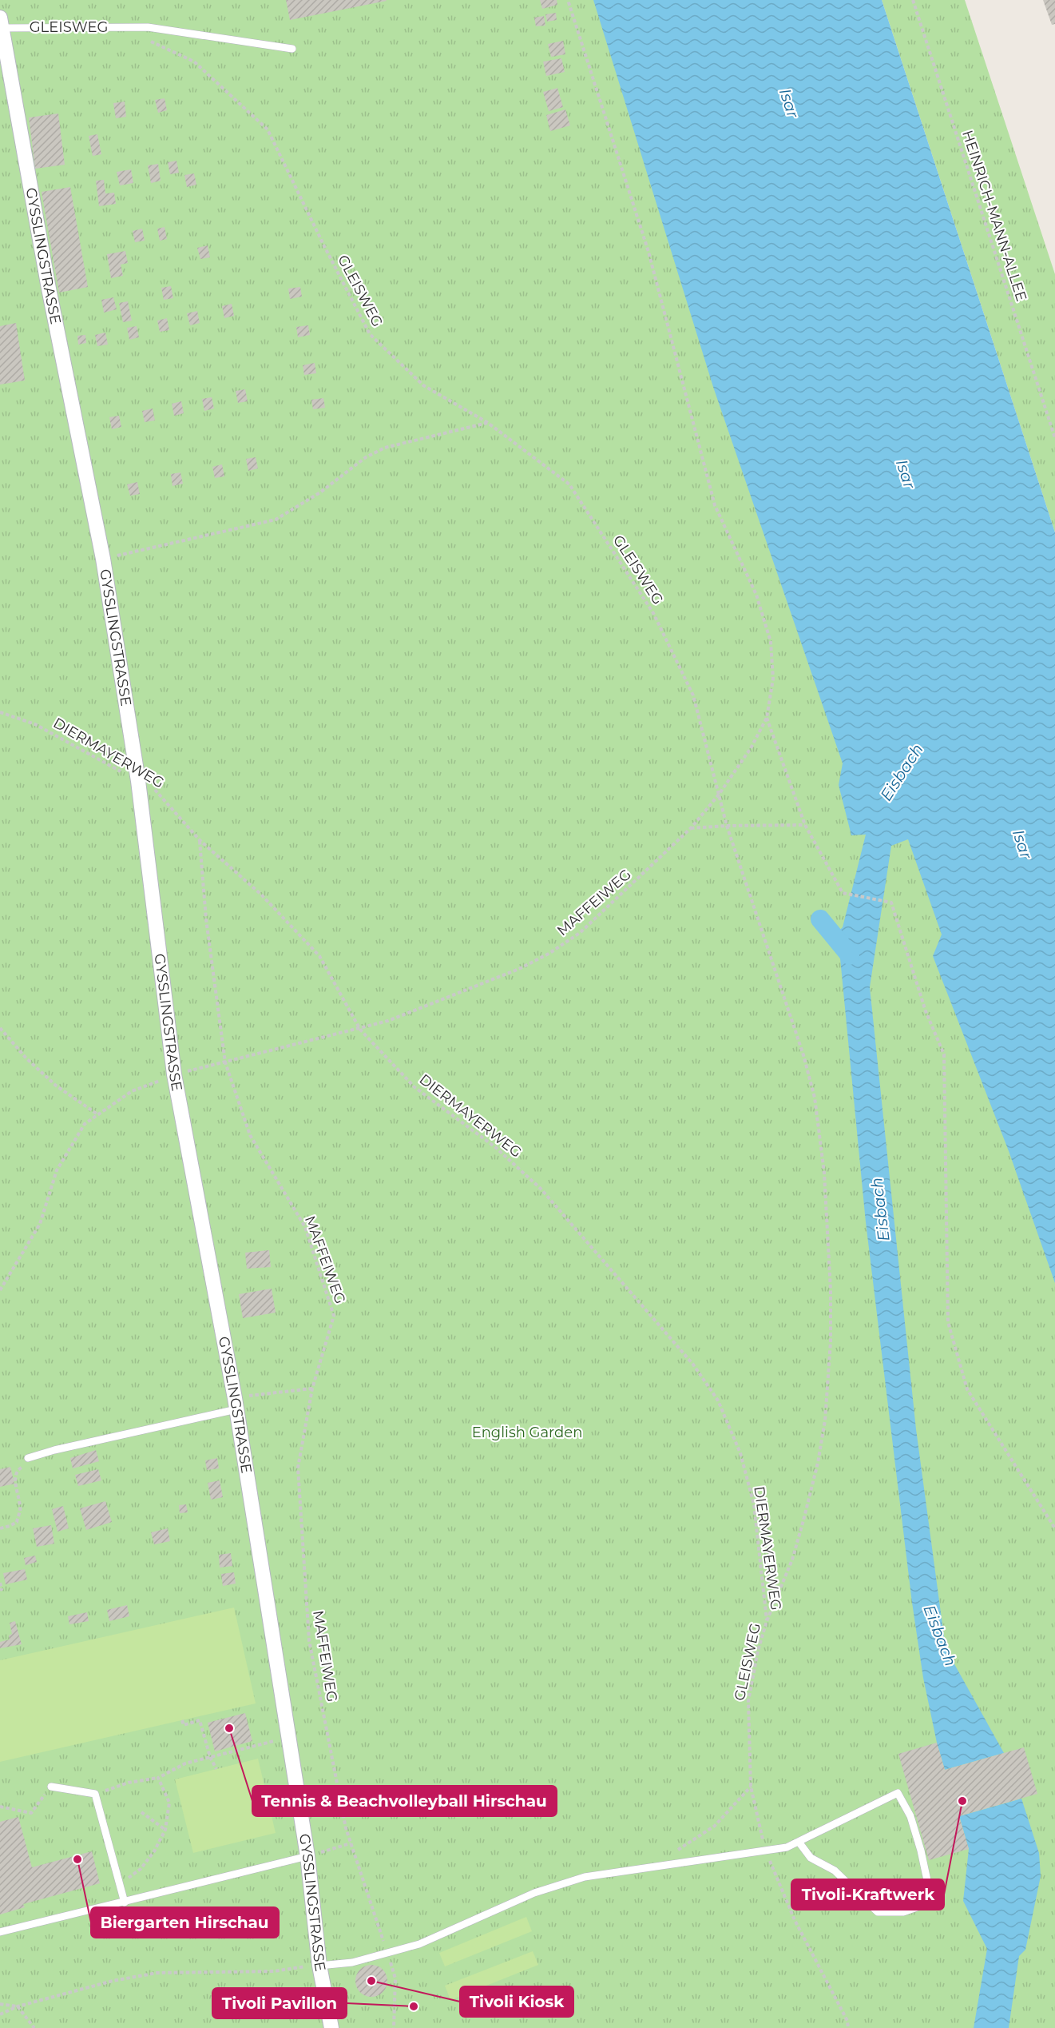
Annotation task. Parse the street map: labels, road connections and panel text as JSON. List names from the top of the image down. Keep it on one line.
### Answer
{"streets":{"street":["GYSSLINGSTRASSE"],"path":["GLEISWEG","HEINRICH-MANN-ALLEE","DIERMAYERWEG","MAFFEIWEG"]},"crossings":[["GLEISWEG","DIERMAYERWEG"],["GLEISWEG","MAFFEIWEG"],["GYSSLINGSTRASSE","DIERMAYERWEG"],["DIERMAYERWEG","MAFFEIWEG"]],"water":["Isar","Eisbach"],"parks":["English Garden"],"places":["Tennis & Beachvolleyball Hirschau","Tivoli-Kraftwerk","Biergarten Hirschau","Tivoli Kiosk","Tivoli Pavillon"]}
